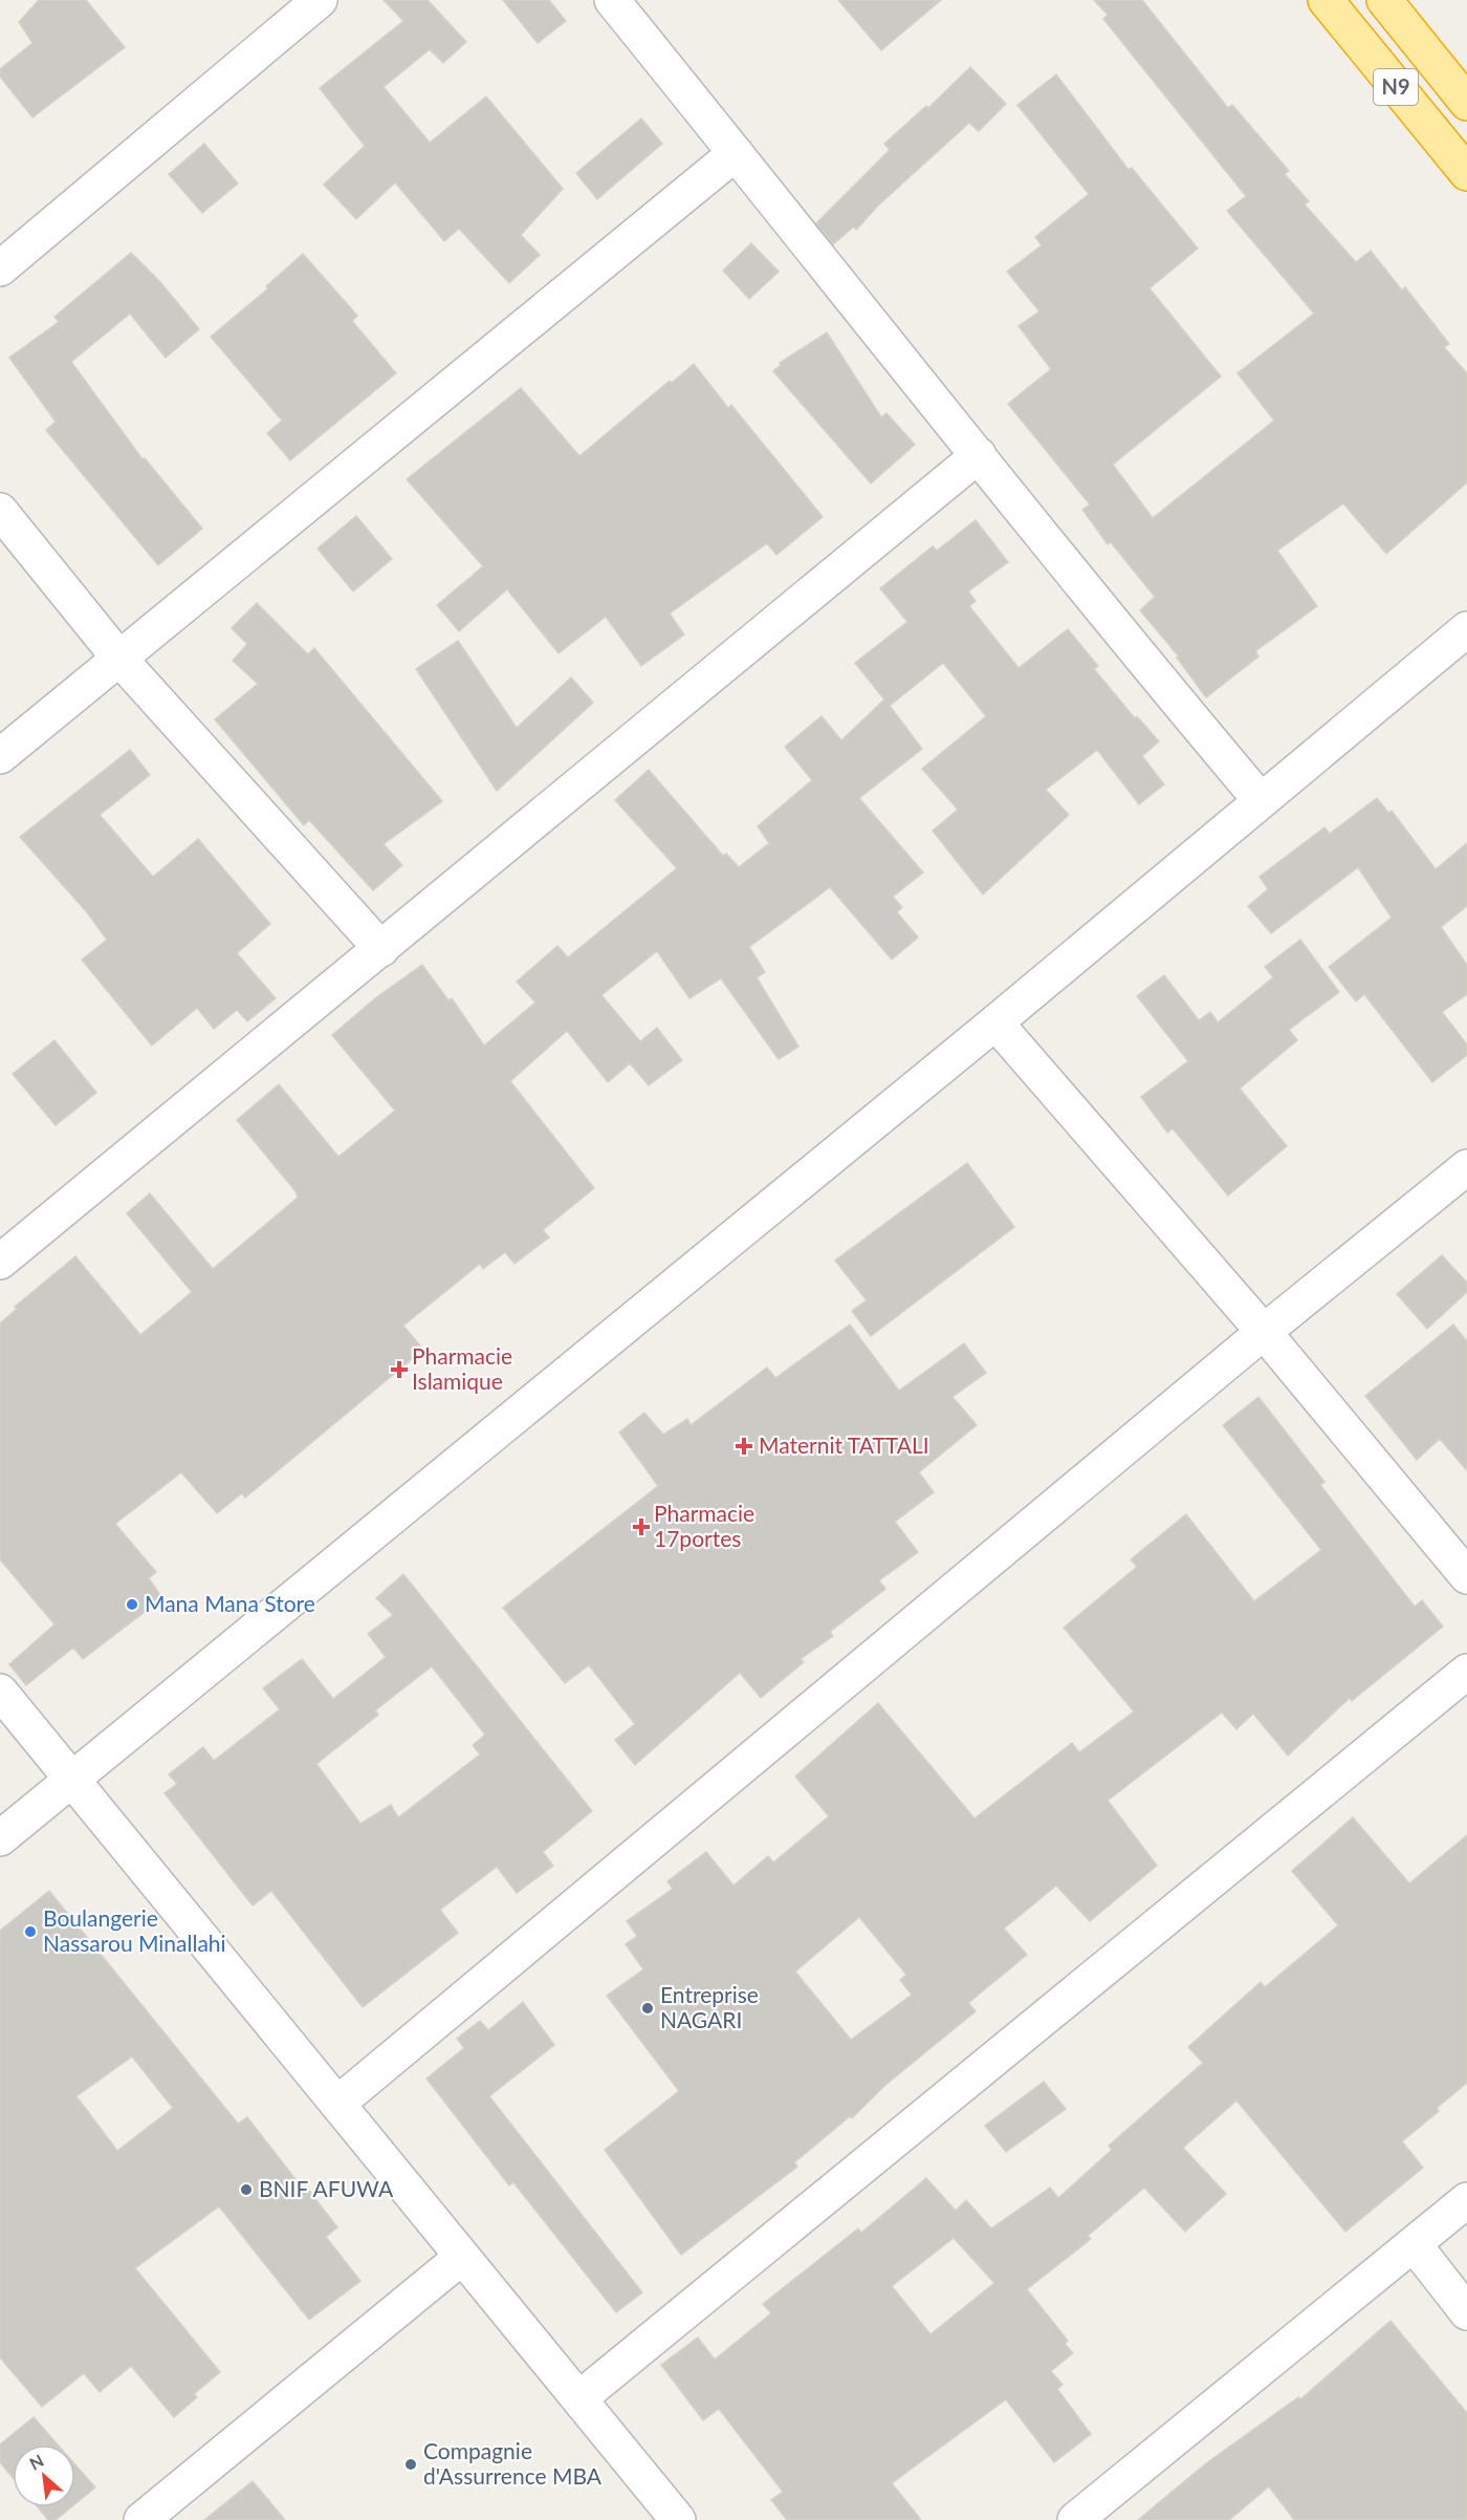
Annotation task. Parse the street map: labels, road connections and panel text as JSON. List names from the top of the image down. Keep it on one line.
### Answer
{"streets":{"highway":["N9"]},"places":{"health":["Pharmacie Islamique","Maternit TATTALI","Pharmacie 17portes"],"other":["Mana Mana Store","Boulangerie Nassarou Minallahi","Entreprise NAGARI","BNIF AFUWA","Compagnie d'Assurrence MBA"]},"north":"top left"}
